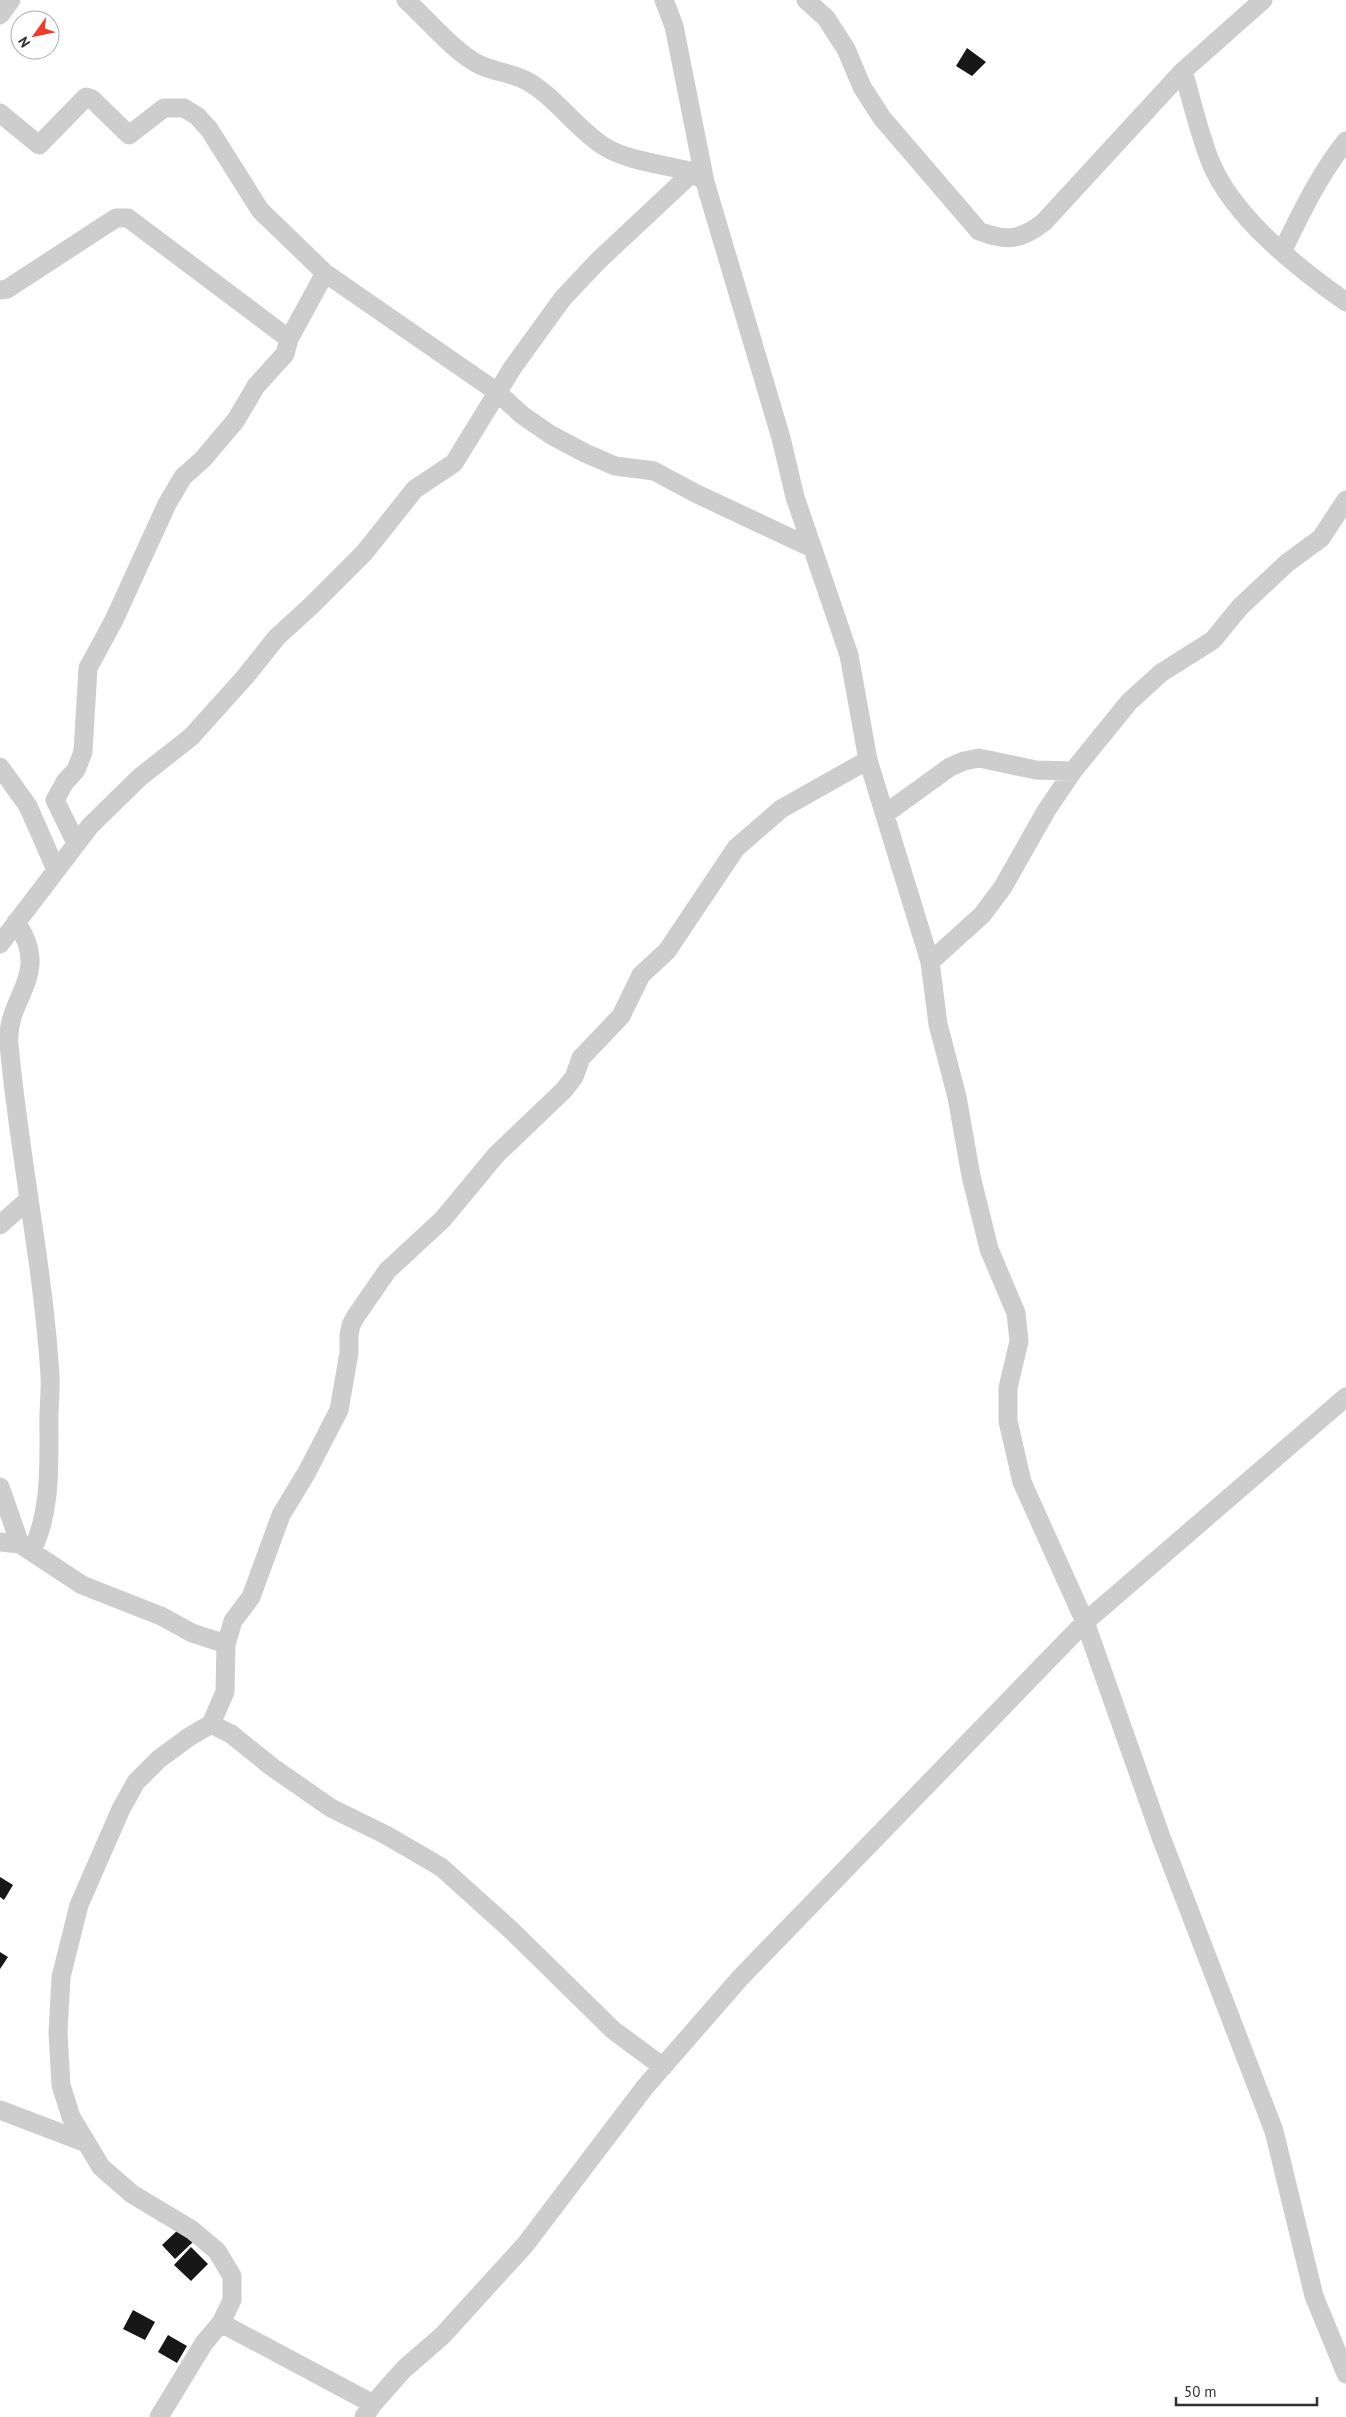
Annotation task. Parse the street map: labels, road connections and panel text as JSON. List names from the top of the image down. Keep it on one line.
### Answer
{"scale_bar":"50 m","north":"bottom left"}
